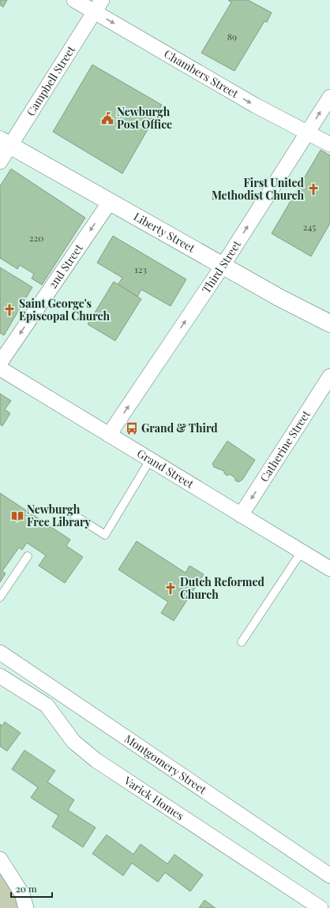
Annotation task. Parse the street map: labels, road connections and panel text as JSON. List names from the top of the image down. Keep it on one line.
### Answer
{"streets":{"street":["Chambers Street","Campbell Street","Liberty Street","2nd Street","Third Street","Catherine Street","Grand Street","Montgomery Street","Varick Homes"]},"crossings":[["Chambers Street","Campbell Street"],["Chambers Street","Third Street"],["Campbell Street","Liberty Street"],["Liberty Street","2nd Street"],["Liberty Street","Third Street"],["Third Street","Grand Street"],["Catherine Street","Grand Street"]],"one_way":["Chambers Street","2nd Street","Third Street","Catherine Street"],"places":{"public building":["Newburgh Post Office"],"church":["First United Methodist Church","Saint George's Episcopal Church","Dutch Reformed Church"],"bus stop":["Grand & Third"],"library":["Newburgh Free Library"]},"house_numbers":["89","245","220","123"],"scale_bar":"20 m"}
